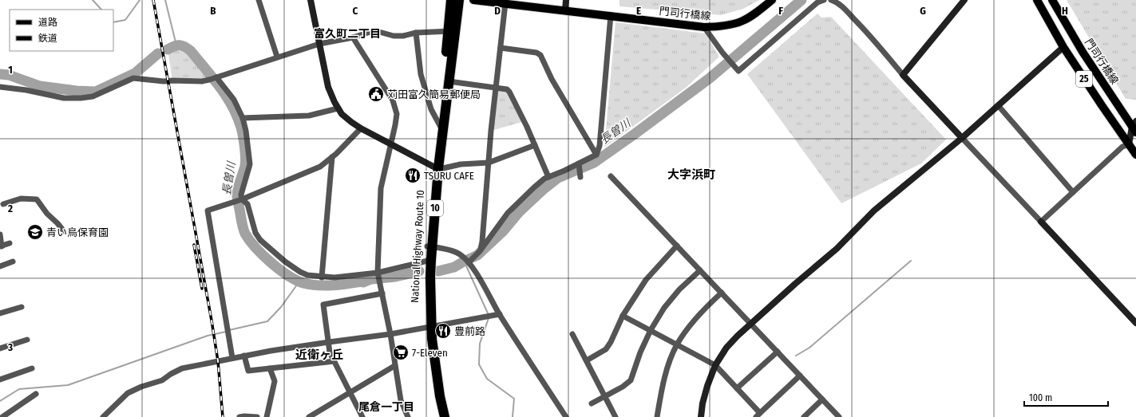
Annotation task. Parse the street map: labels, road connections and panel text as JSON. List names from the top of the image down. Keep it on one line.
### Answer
{"streets":{"highway":["10","National Highway Route 10"],"main road":["門司行橋線","25"]},"districts":["富久町二丁目","大字浜町","近衛ヶ丘","尾倉一丁目"],"water":["長曽川"],"places":{"public building":["苅田富久簡易郵便局"],"restaurant":["TSURU CAFE","豊前路"],"school or university":["青い鳥保育園"],"supermarket":["7-Eleven"]},"legend":["道路","鉄道"],"scale_bar":"100 m","grid":{"columns":["B","C","D","E","F","G","H"],"rows":["1","2","3"]}}
